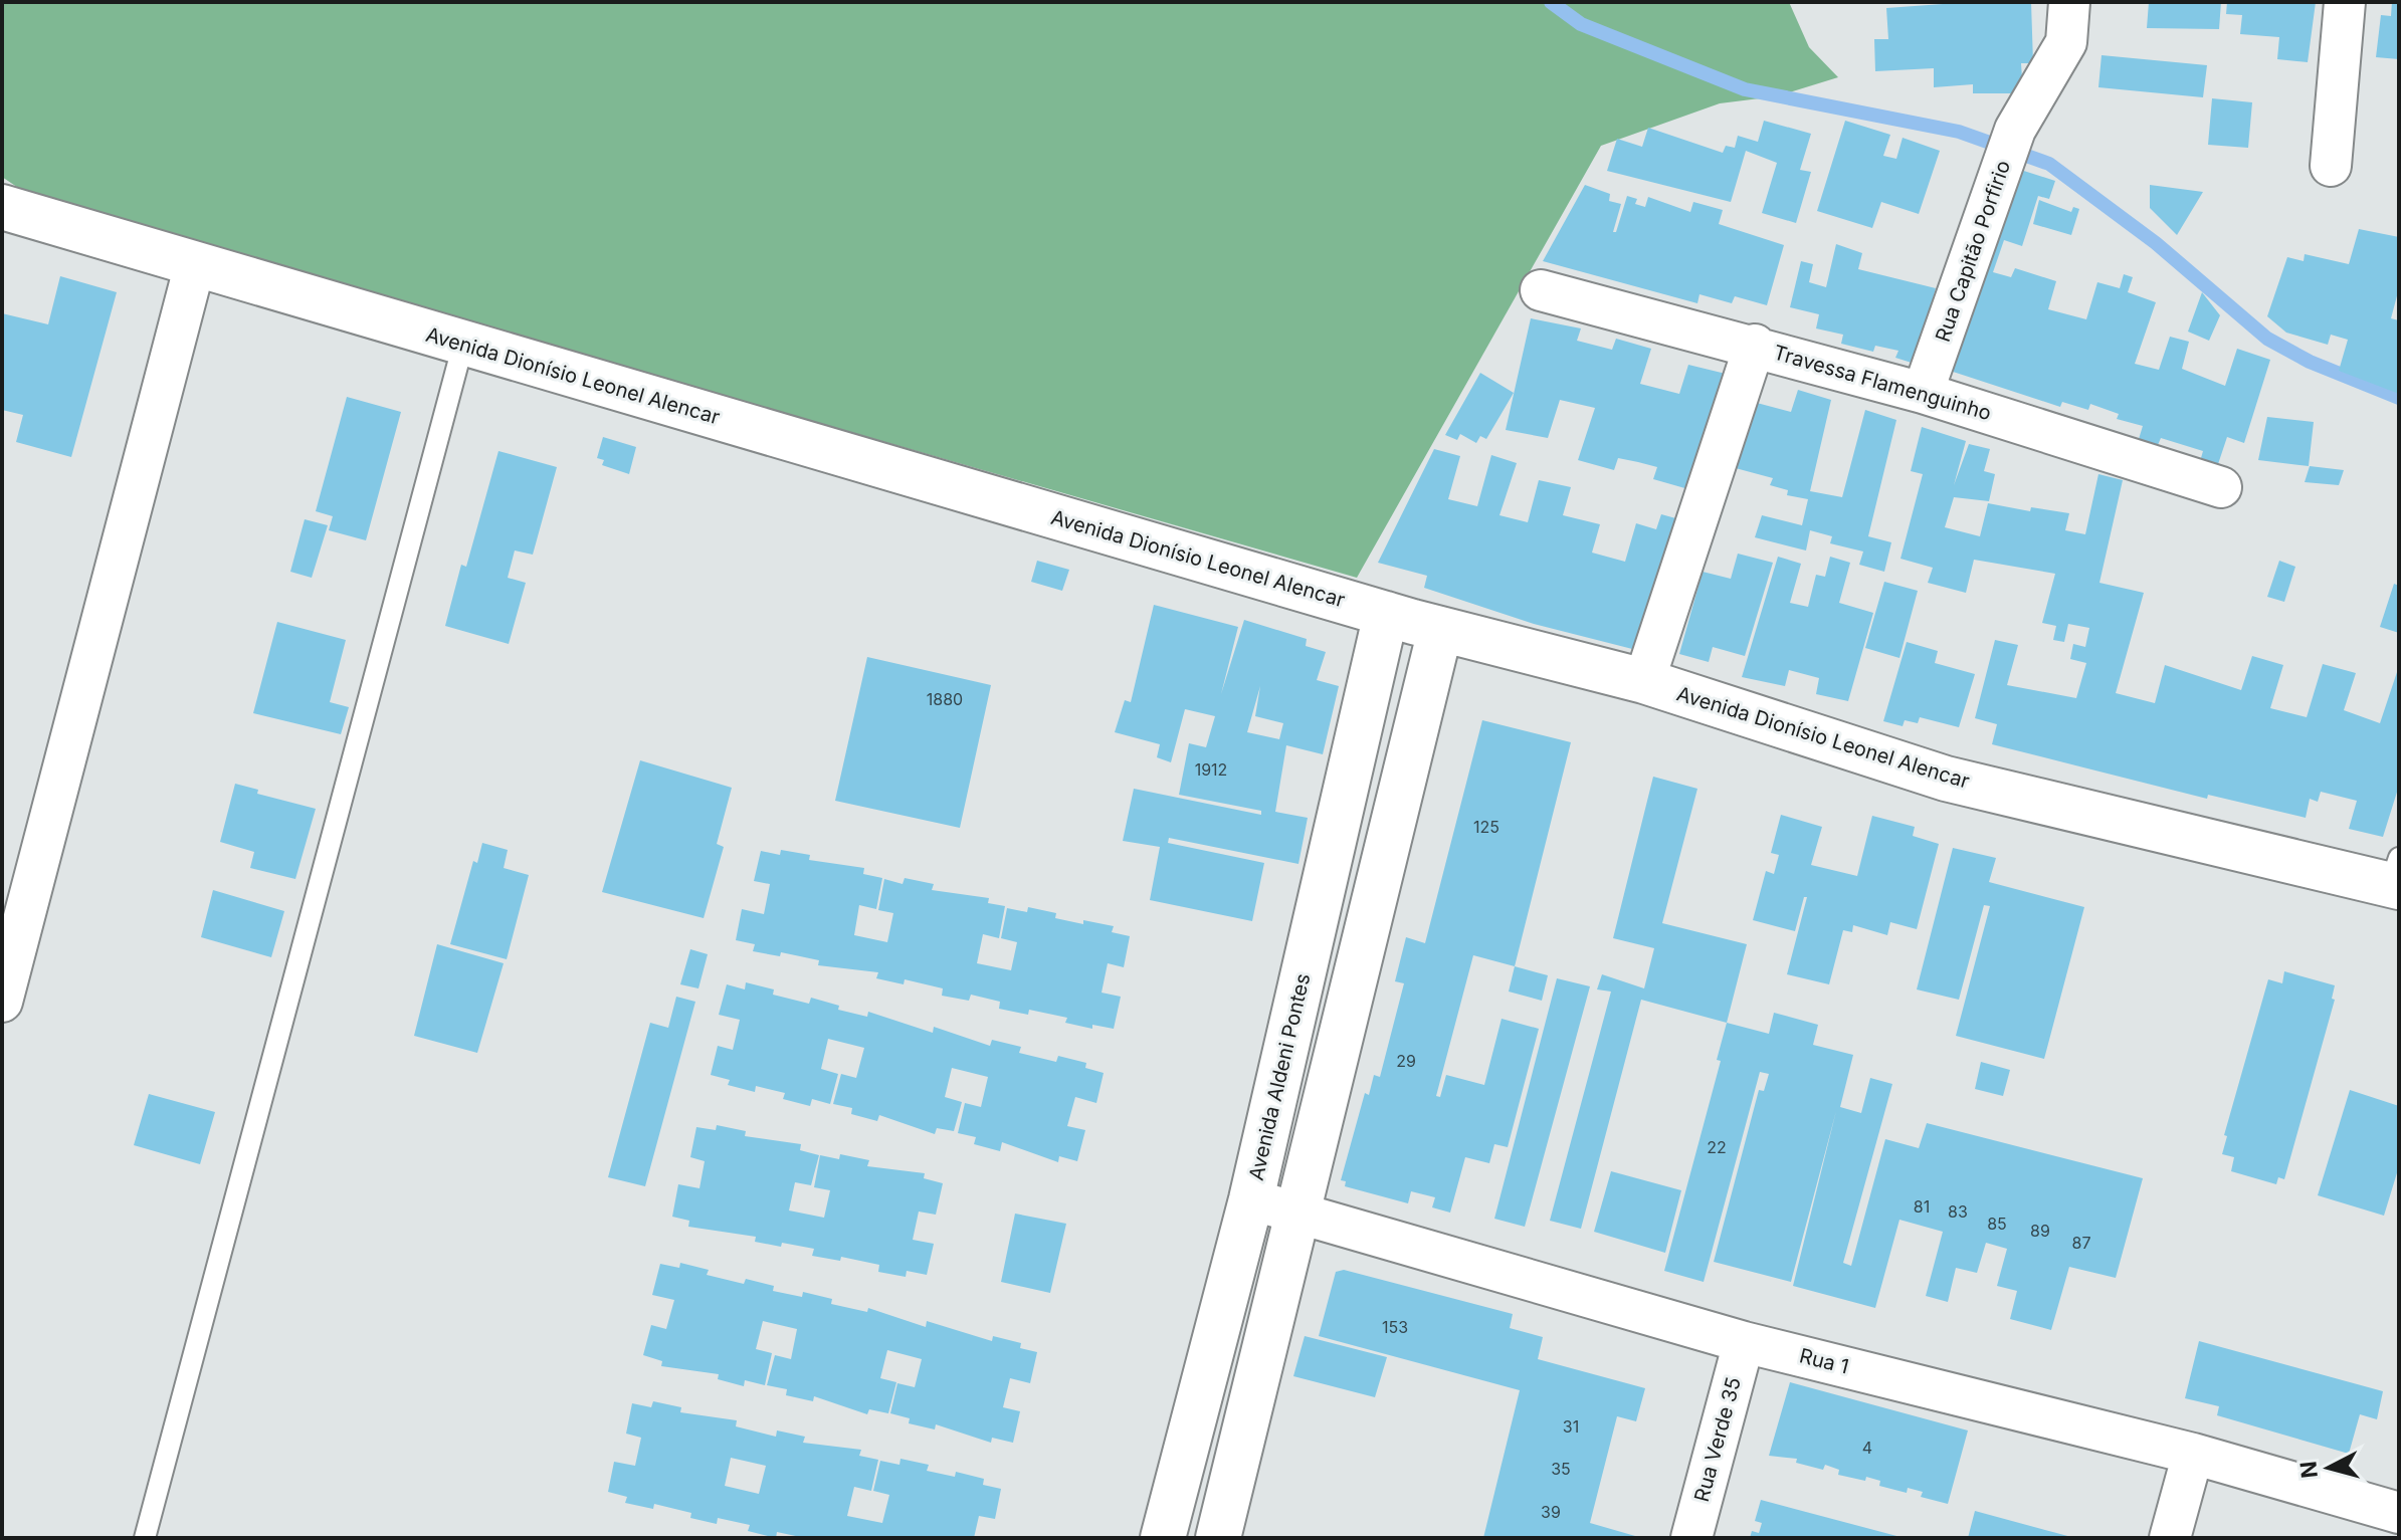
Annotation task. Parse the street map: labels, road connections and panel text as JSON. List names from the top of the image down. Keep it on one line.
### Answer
{"streets":{"main road":["Avenida Dionísio Leonel Alencar","Avenida Aldeni Pontes"],"street":["Rua Capitão Porfirio","Travessa Flamenguinho","Rua 1","Rua Verde 35"]},"crossings":[["Rua Capitão Porfirio","Travessa Flamenguinho"],["Avenida Dionísio Leonel Alencar","Avenida Aldeni Pontes"],["Avenida Aldeni Pontes","Rua 1"],["Rua 1","Rua Verde 35"]],"house_numbers":["1880","1912","125","29","22","81","83","85","89","87","153","31","4","35","39"],"north":"left"}
